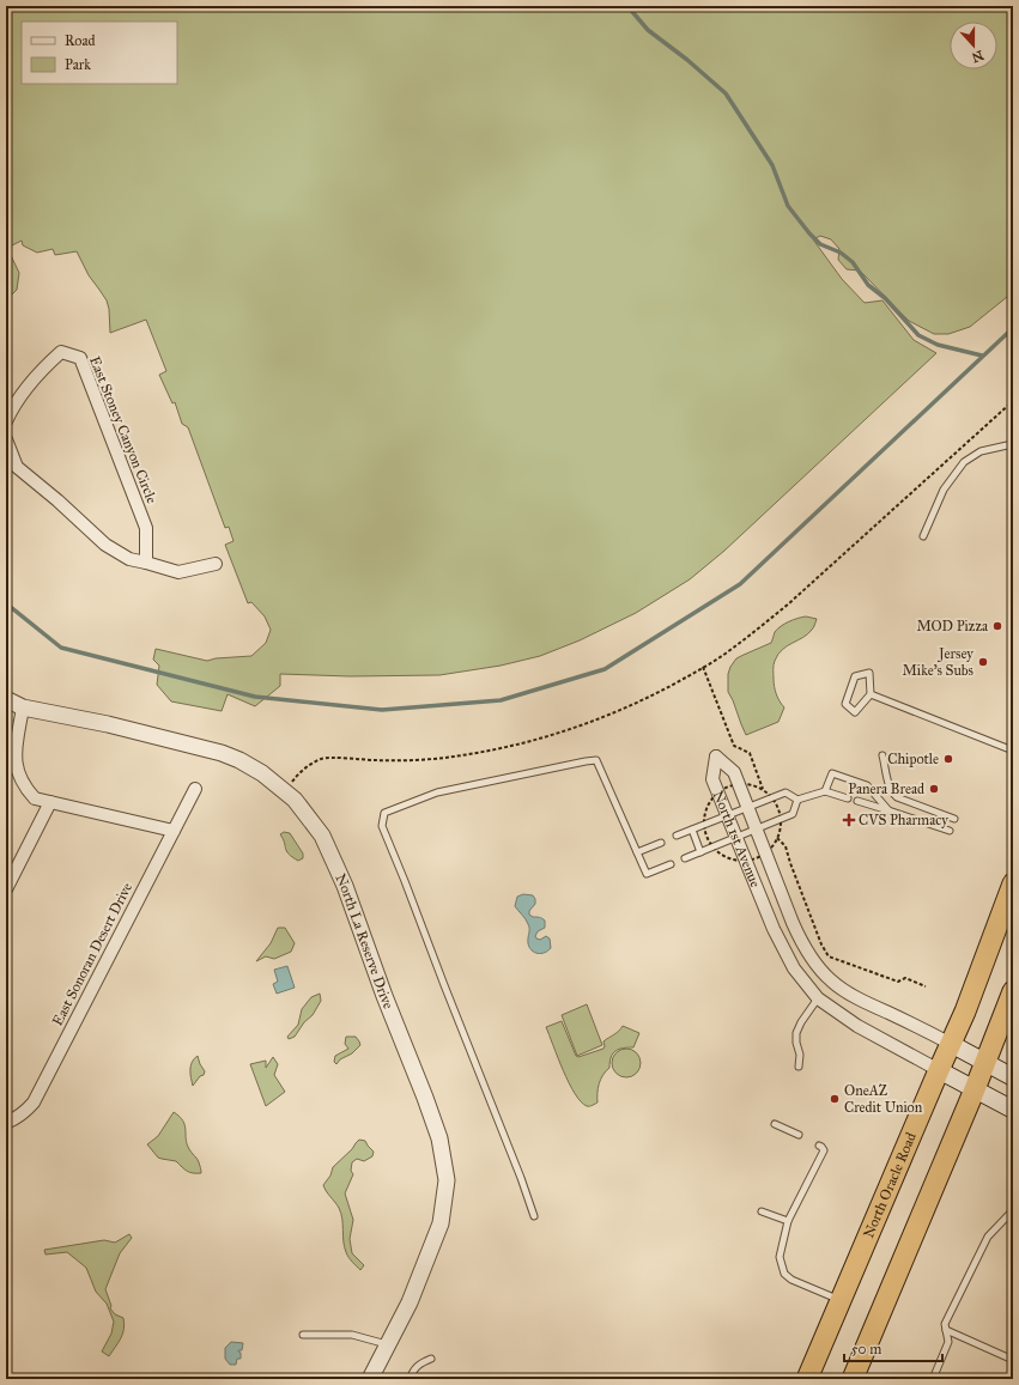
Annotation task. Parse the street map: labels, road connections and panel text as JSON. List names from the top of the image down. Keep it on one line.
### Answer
{"streets":{"highway":["North Oracle Road"],"main road":["North 1st Avenue"],"street":["East Stoney Canyon Circle","North La Reserve Drive","East Sonoran Desert Drive"]},"crossings":[["North 1st Avenue","North Oracle Road"]],"places":{"other":["MOD Pizza","Jersey Mike's Subs","Chipotle","Panera Bread","OneAZ Credit Union"],"health":["CVS Pharmacy"]},"legend":["Road","Park"],"scale_bar":"50 m","north":"bottom"}
